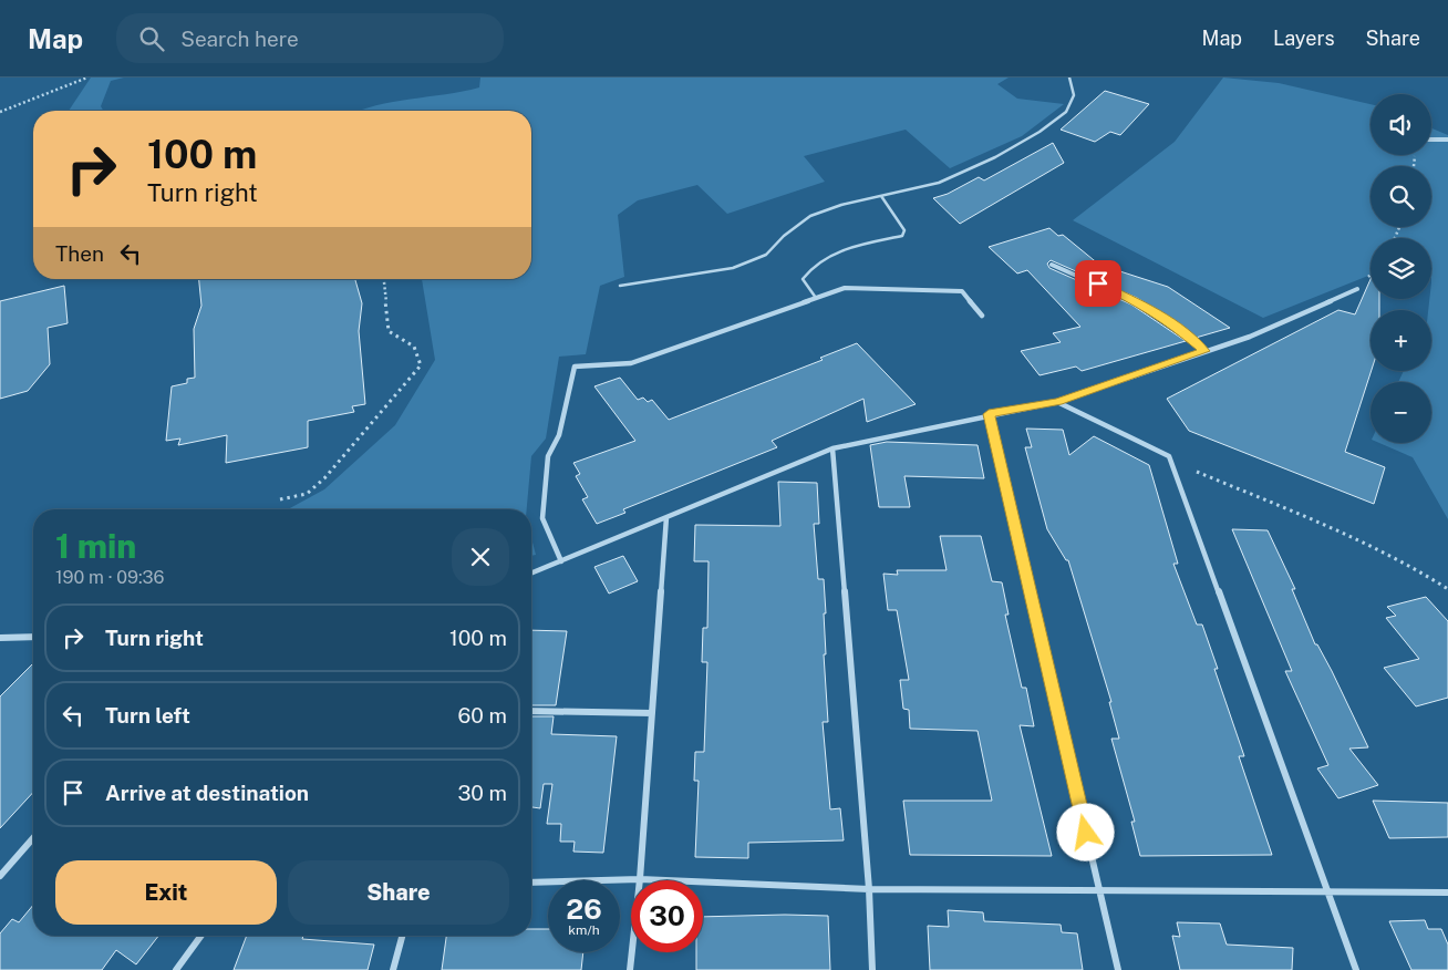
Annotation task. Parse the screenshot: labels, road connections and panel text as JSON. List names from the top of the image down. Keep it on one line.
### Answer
{"page":{"header":"Map","search":"Search here","nav":["Map","Layers","Share"],"map_buttons":["+","−"],"turn":["100 m","Turn right"],"then":"Then","heading":["1 min","190 m · 09:36"],"list":[{"name":"Turn right","value":"100 m"},{"name":"Turn left","value":"60 m"},{"name":"Arrive at destination","value":"30 m"}],"buttons":["Exit","Share"],"speed":"26 km/h","limit":"30"}}
